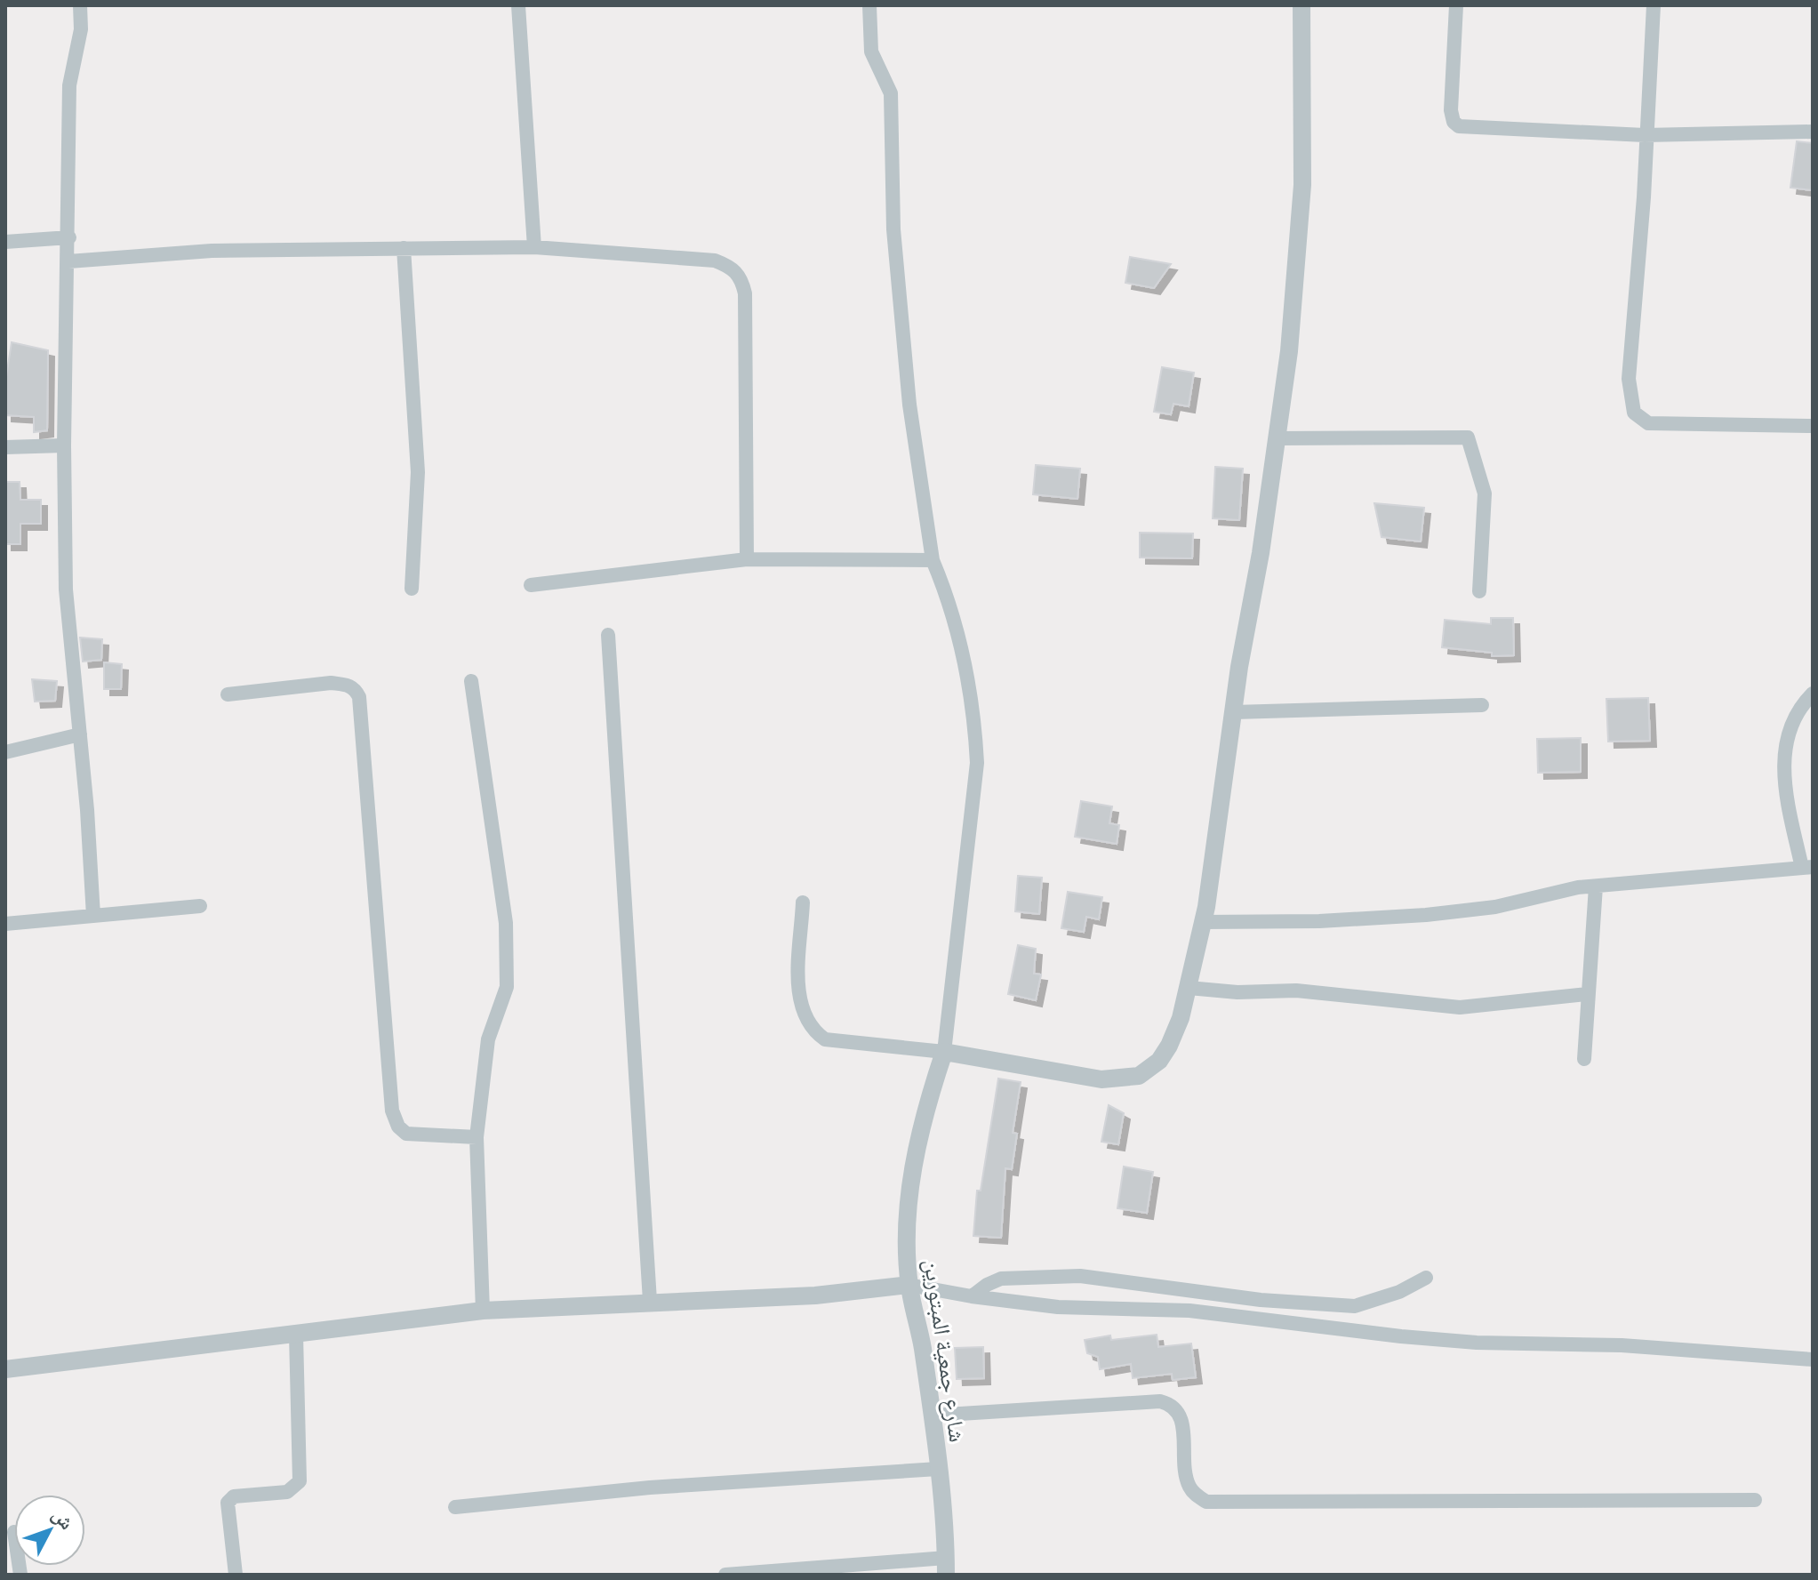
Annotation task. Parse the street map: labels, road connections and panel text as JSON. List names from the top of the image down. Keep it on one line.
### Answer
{"streets":{"street":["شارع جمعية المبتورين"]},"north":"top right"}
